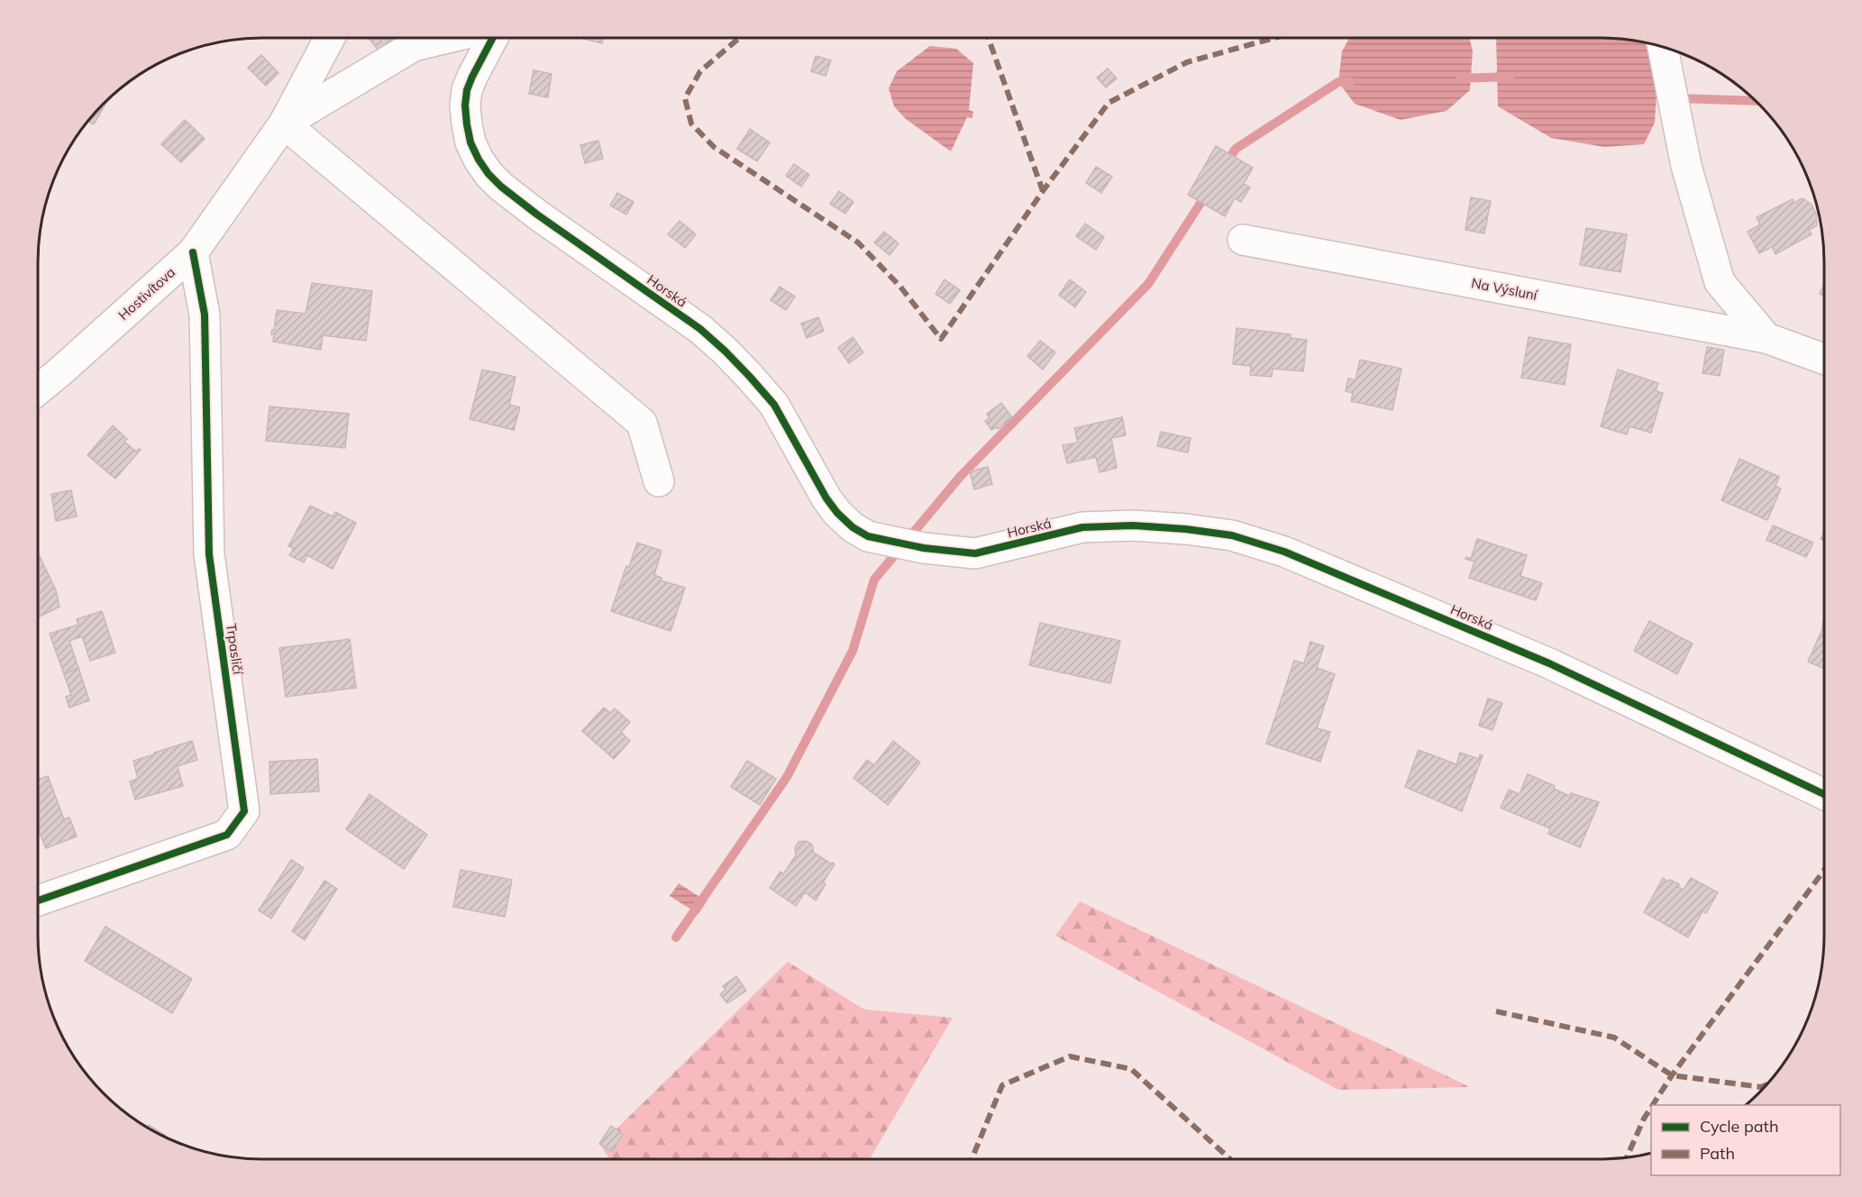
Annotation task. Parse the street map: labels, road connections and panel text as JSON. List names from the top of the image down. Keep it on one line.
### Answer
{"streets":{"street":["Na Výsluní","Horská","Hostivítova","Trpasličí"]},"crossings":[["Hostivítova","Trpasličí"]],"legend":["Cycle path","Path"]}
